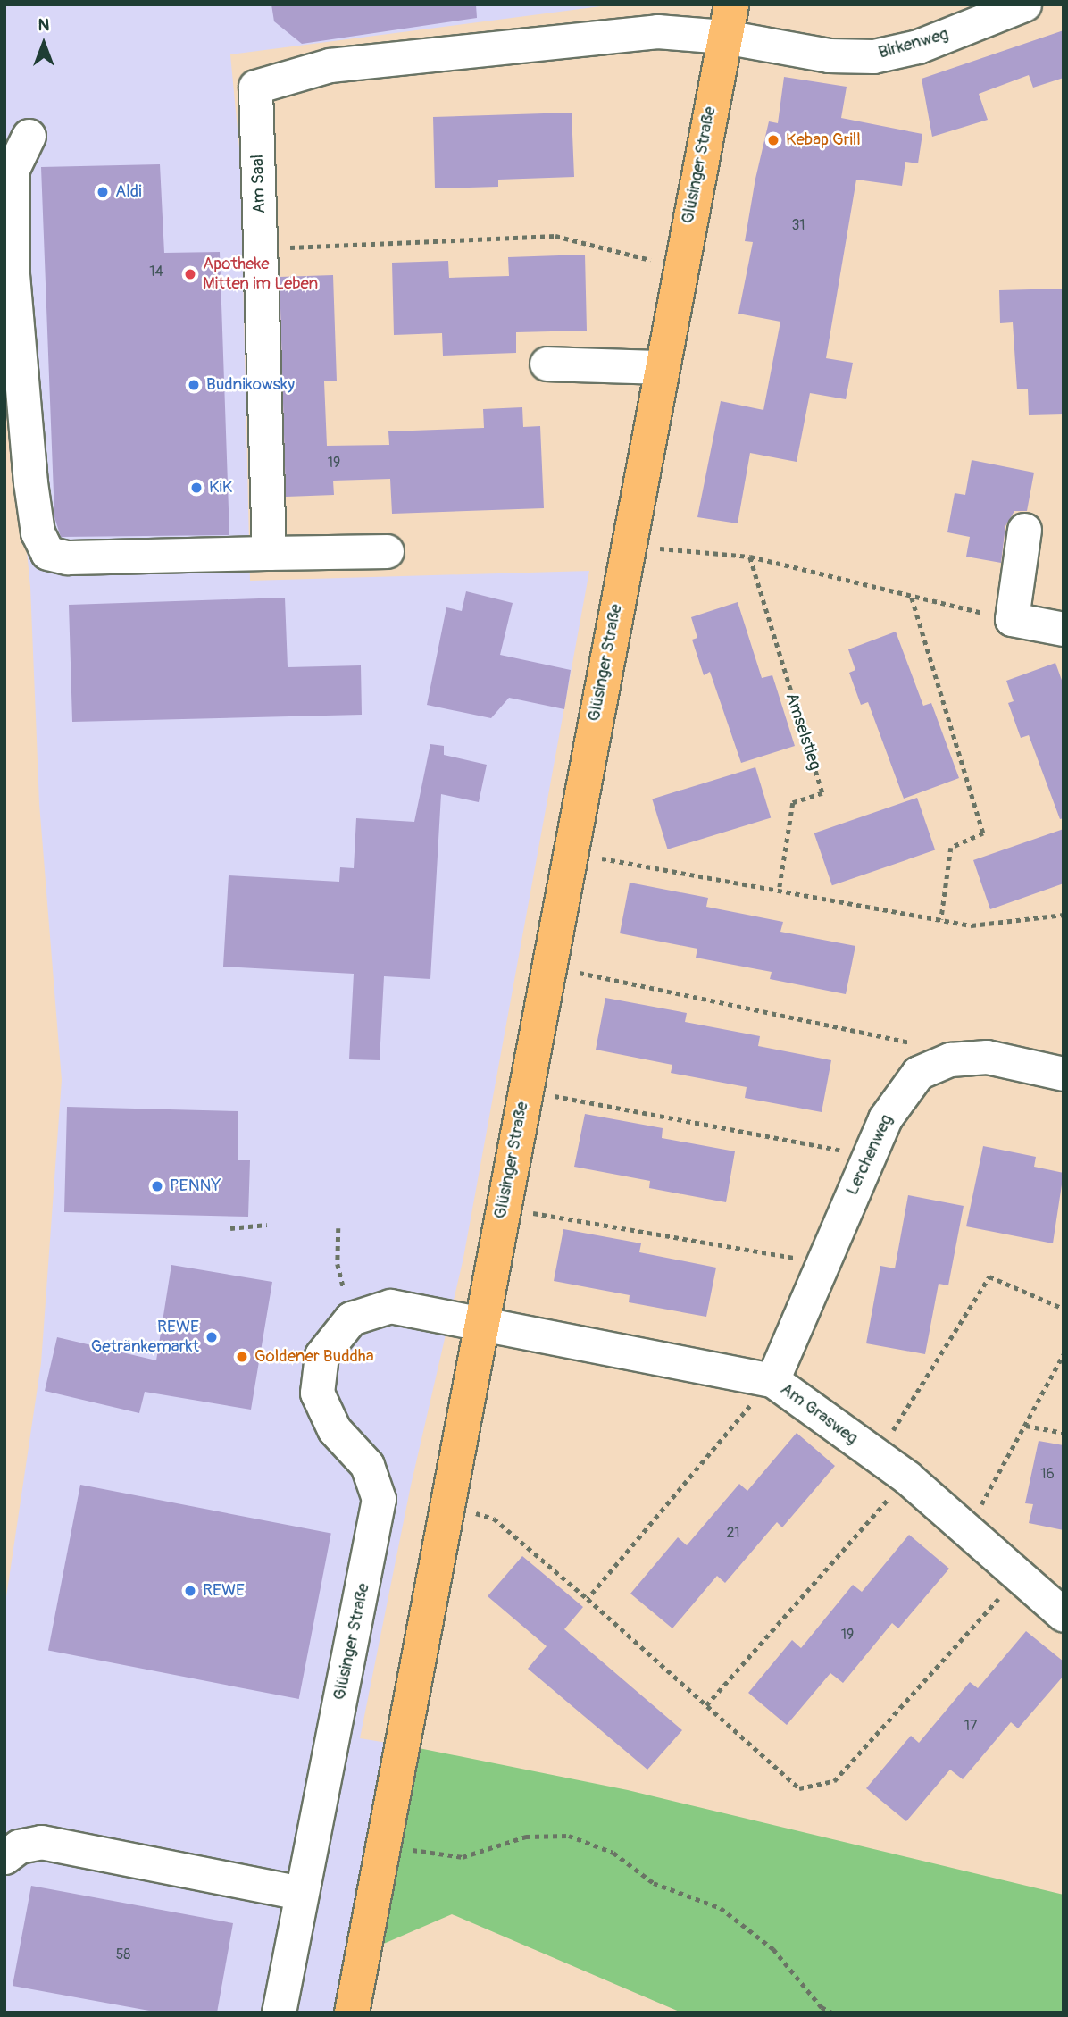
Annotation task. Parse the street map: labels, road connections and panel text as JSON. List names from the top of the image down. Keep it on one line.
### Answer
{"streets":{"main road":["Glüsinger Straße"],"street":["Birkenweg","Am Saal","Lerchenweg","Am Grasweg"],"path":["Amselstieg"]},"crossings":[["Birkenweg","Glüsinger Straße"],["Birkenweg","Am Saal"],["Glüsinger Straße","Am Saal"],["Glüsinger Straße","Am Grasweg"],["Lerchenweg","Am Grasweg"]],"places":["Kebap Grill","Aldi","Apotheke Mitten im Leben","Budnikowsky","KiK","PENNY","REWE Getränkemarkt","Goldener Buddha","REWE"],"house_numbers":["31","14","19","16","21","19","17","58"],"north":"top"}
